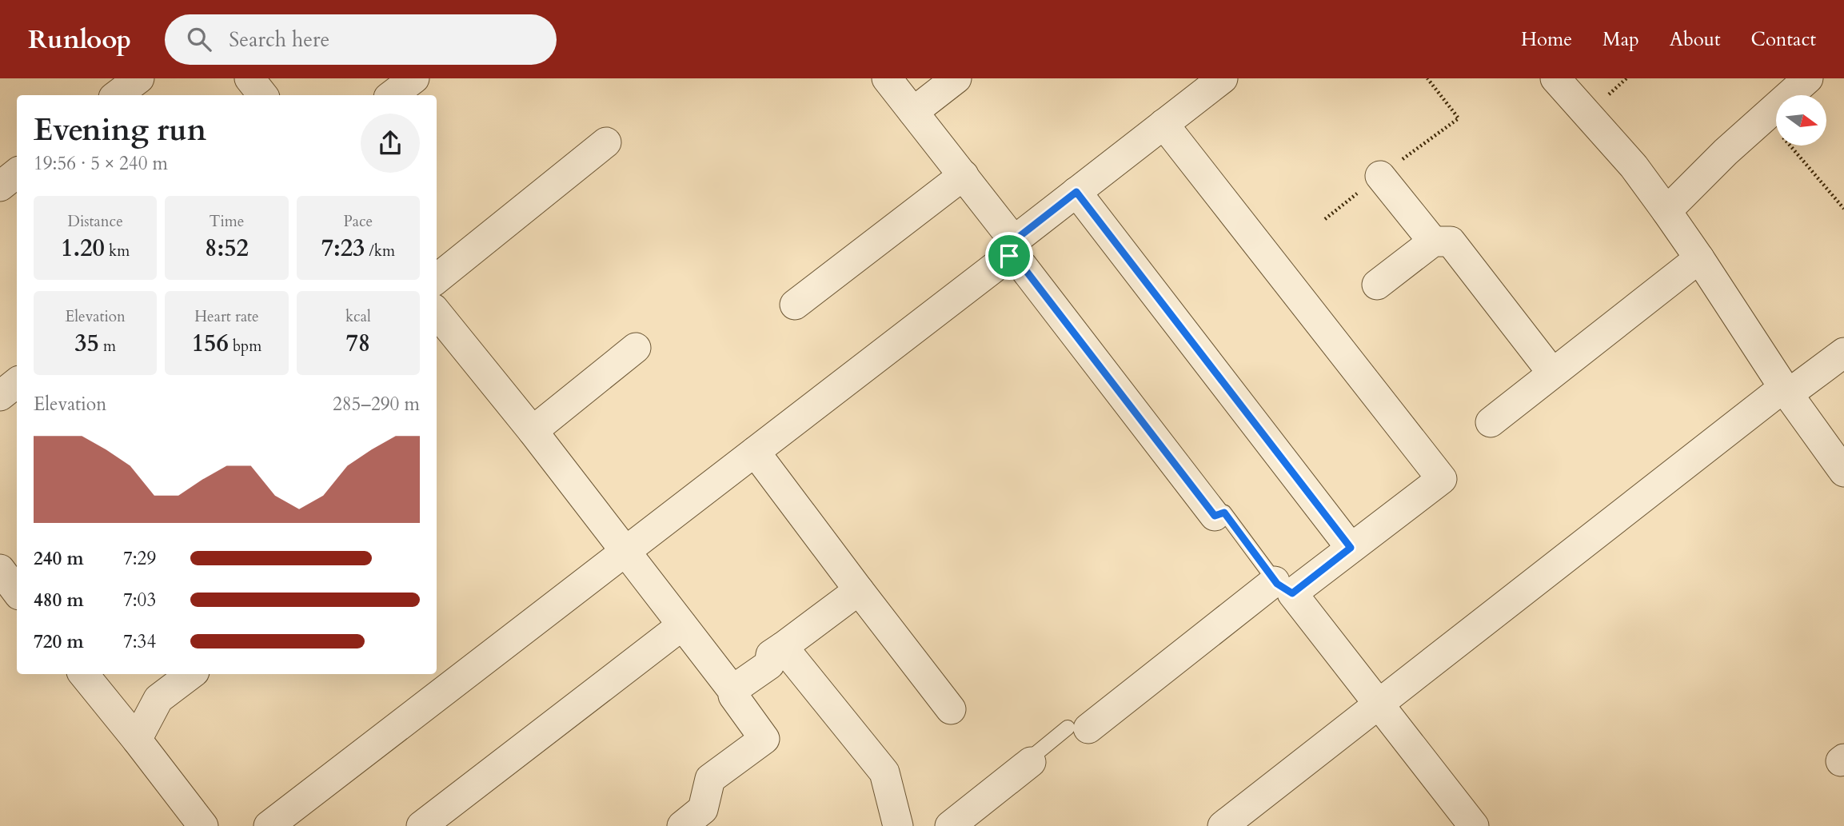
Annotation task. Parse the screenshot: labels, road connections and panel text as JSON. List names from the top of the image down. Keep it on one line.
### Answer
{"north":"right","page":{"header":"Runloop","search":"Search here","nav":["Home","Map","About","Contact"],"heading":["Evening run","19:56 · 5 × 240 m"],"stats":[["Distance","1.20 km"],["Time","8:52"],["Pace","7:23 /km"],["Elevation","35 m"],["Heart rate","156 bpm"],["kcal","78"]],"chart":["Elevation","285–290 m"],"list":[{"name":"240 m","note":"7:29"},{"name":"480 m","note":"7:03"},{"name":"720 m","note":"7:34"}]}}
